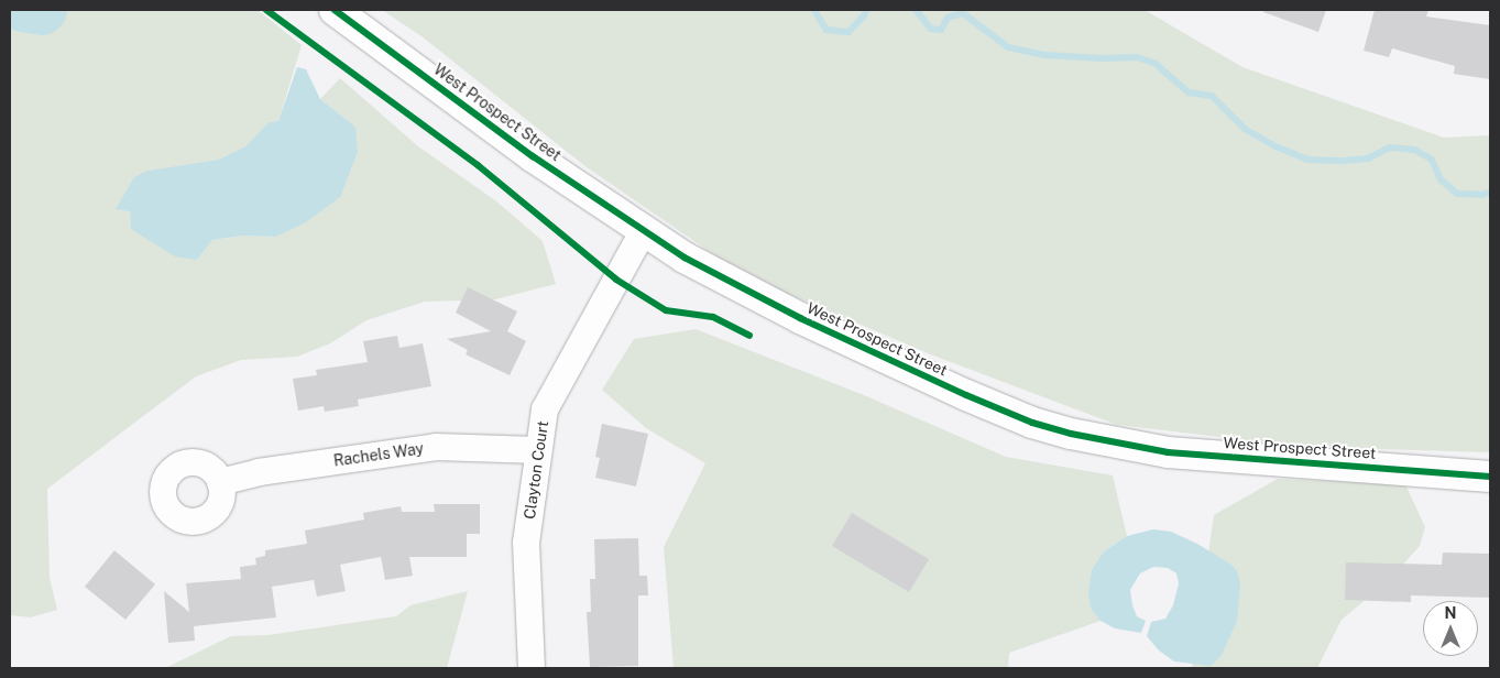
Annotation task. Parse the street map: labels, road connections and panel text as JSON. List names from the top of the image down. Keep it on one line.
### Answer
{"streets":{"street":["West Prospect Street","Rachels Way","Clayton Court"]},"crossings":[["West Prospect Street","Clayton Court"],["Rachels Way","Clayton Court"]],"north":"top"}
